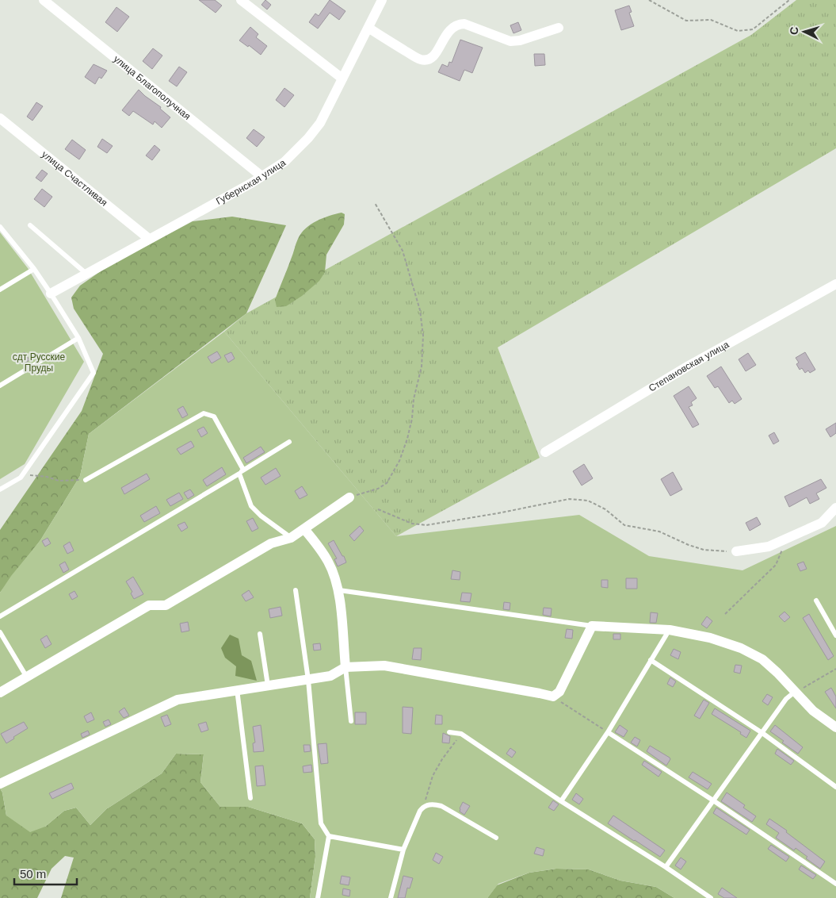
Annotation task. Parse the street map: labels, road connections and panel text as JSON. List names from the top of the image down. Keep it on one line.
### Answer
{"streets":{"street":["улица Благополучная","улица Счастливая","Губернская улица","Степановская улица"]},"crossings":[["улица Благополучная","Губернская улица"],["улица Счастливая","Губернская улица"]],"parks":["сдт Русские Пруды"],"scale_bar":"50 m","north":"left"}
